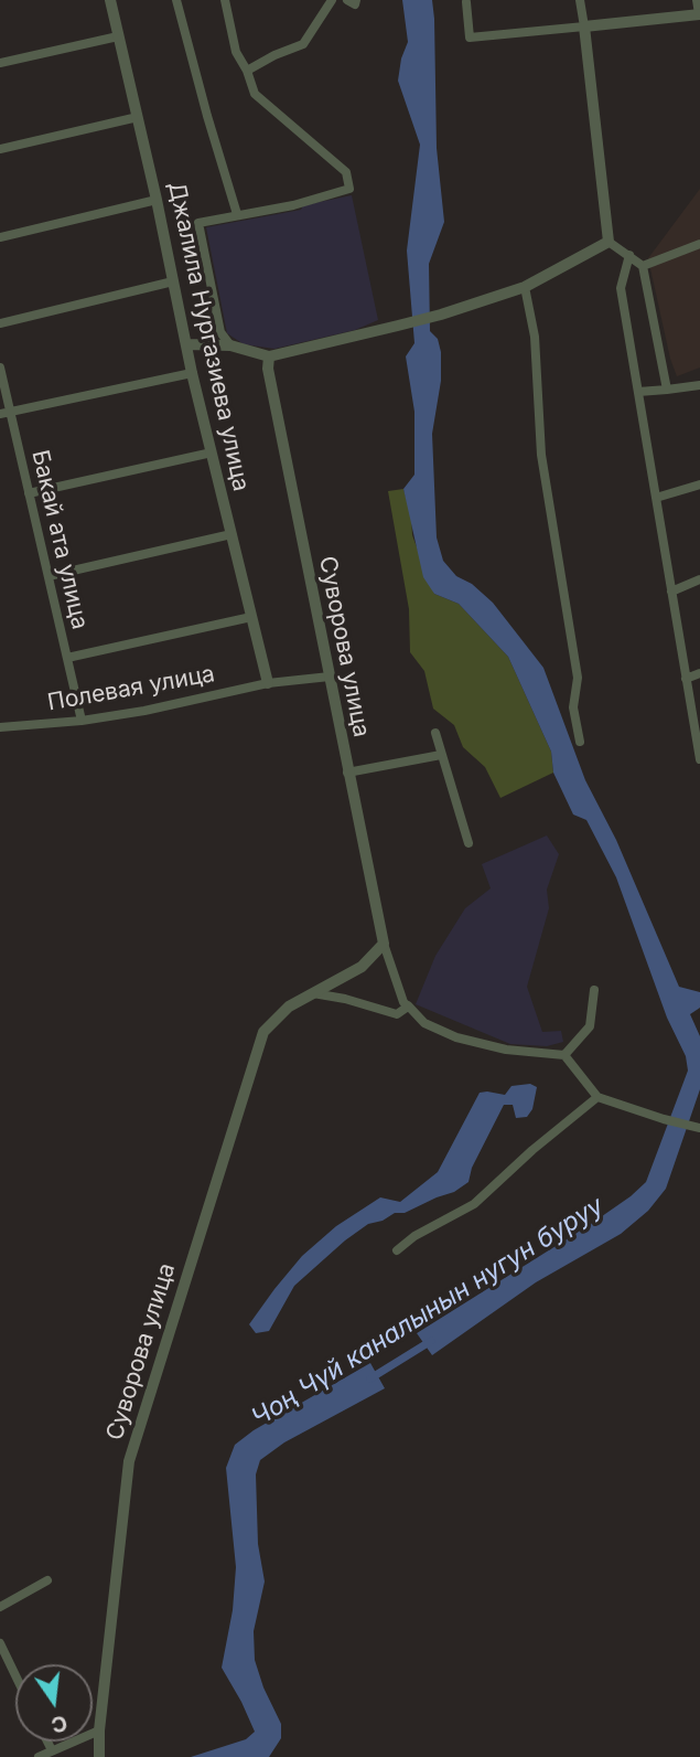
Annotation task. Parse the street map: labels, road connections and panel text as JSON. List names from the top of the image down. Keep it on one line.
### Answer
{"streets":{"street":["Джалила Нургазиева улица","Бакай ата улица","Суворова улица","Полевая улица"]},"crossings":[["Джалила Нургазиева улица","Полевая улица"],["Бакай ата улица","Полевая улица"],["Суворова улица","Полевая улица"]],"water":["Чоң Чүй каналынын нугун буруу"],"north":"bottom"}
